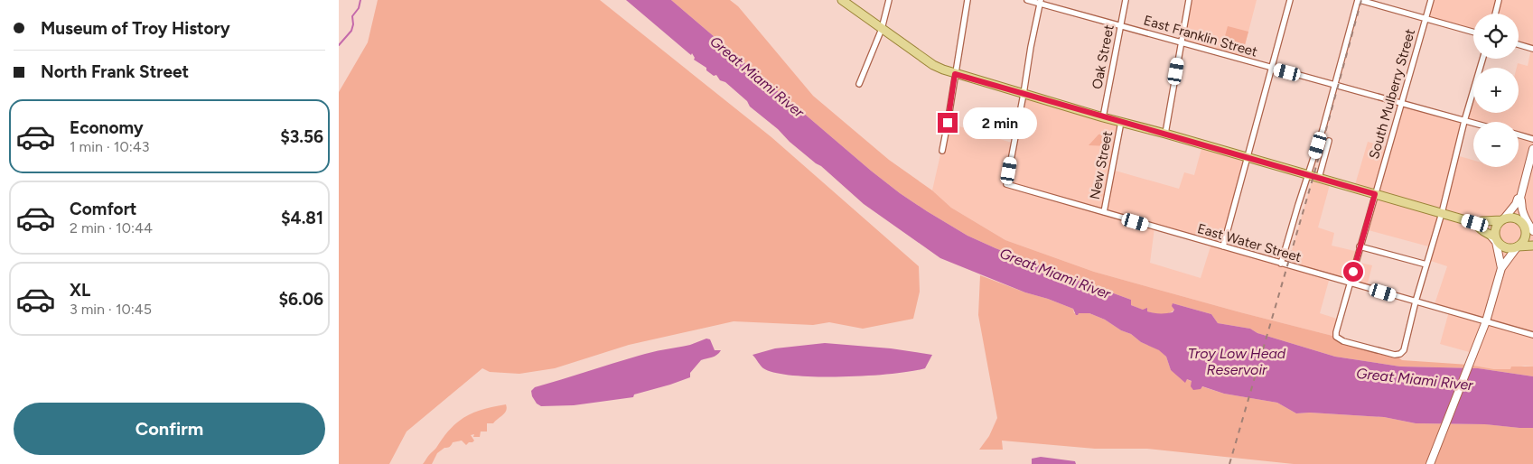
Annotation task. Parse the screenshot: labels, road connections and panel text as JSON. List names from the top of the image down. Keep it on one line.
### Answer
{"streets":{"street":["East Franklin Street","Oak Street","South Mulberry Street","New Street","East Water Street"]},"crossings":[["East Franklin Street","Oak Street"],["East Franklin Street","South Mulberry Street"],["South Mulberry Street","East Water Street"],["New Street","East Water Street"]],"water":["Great Miami River","Troy Low Head Reservoir"],"page":{"banner":["Museum of Troy History","North Frank Street"],"map_buttons":["+","−"],"list":[{"name":"Economy","note":"1 min · 10:43","value":"$3.56"},{"name":"Comfort","note":"2 min · 10:44","value":"$4.81"},{"name":"XL","note":"3 min · 10:45","value":"$6.06"}],"bubble":"2 min","buttons":"Confirm"}}
